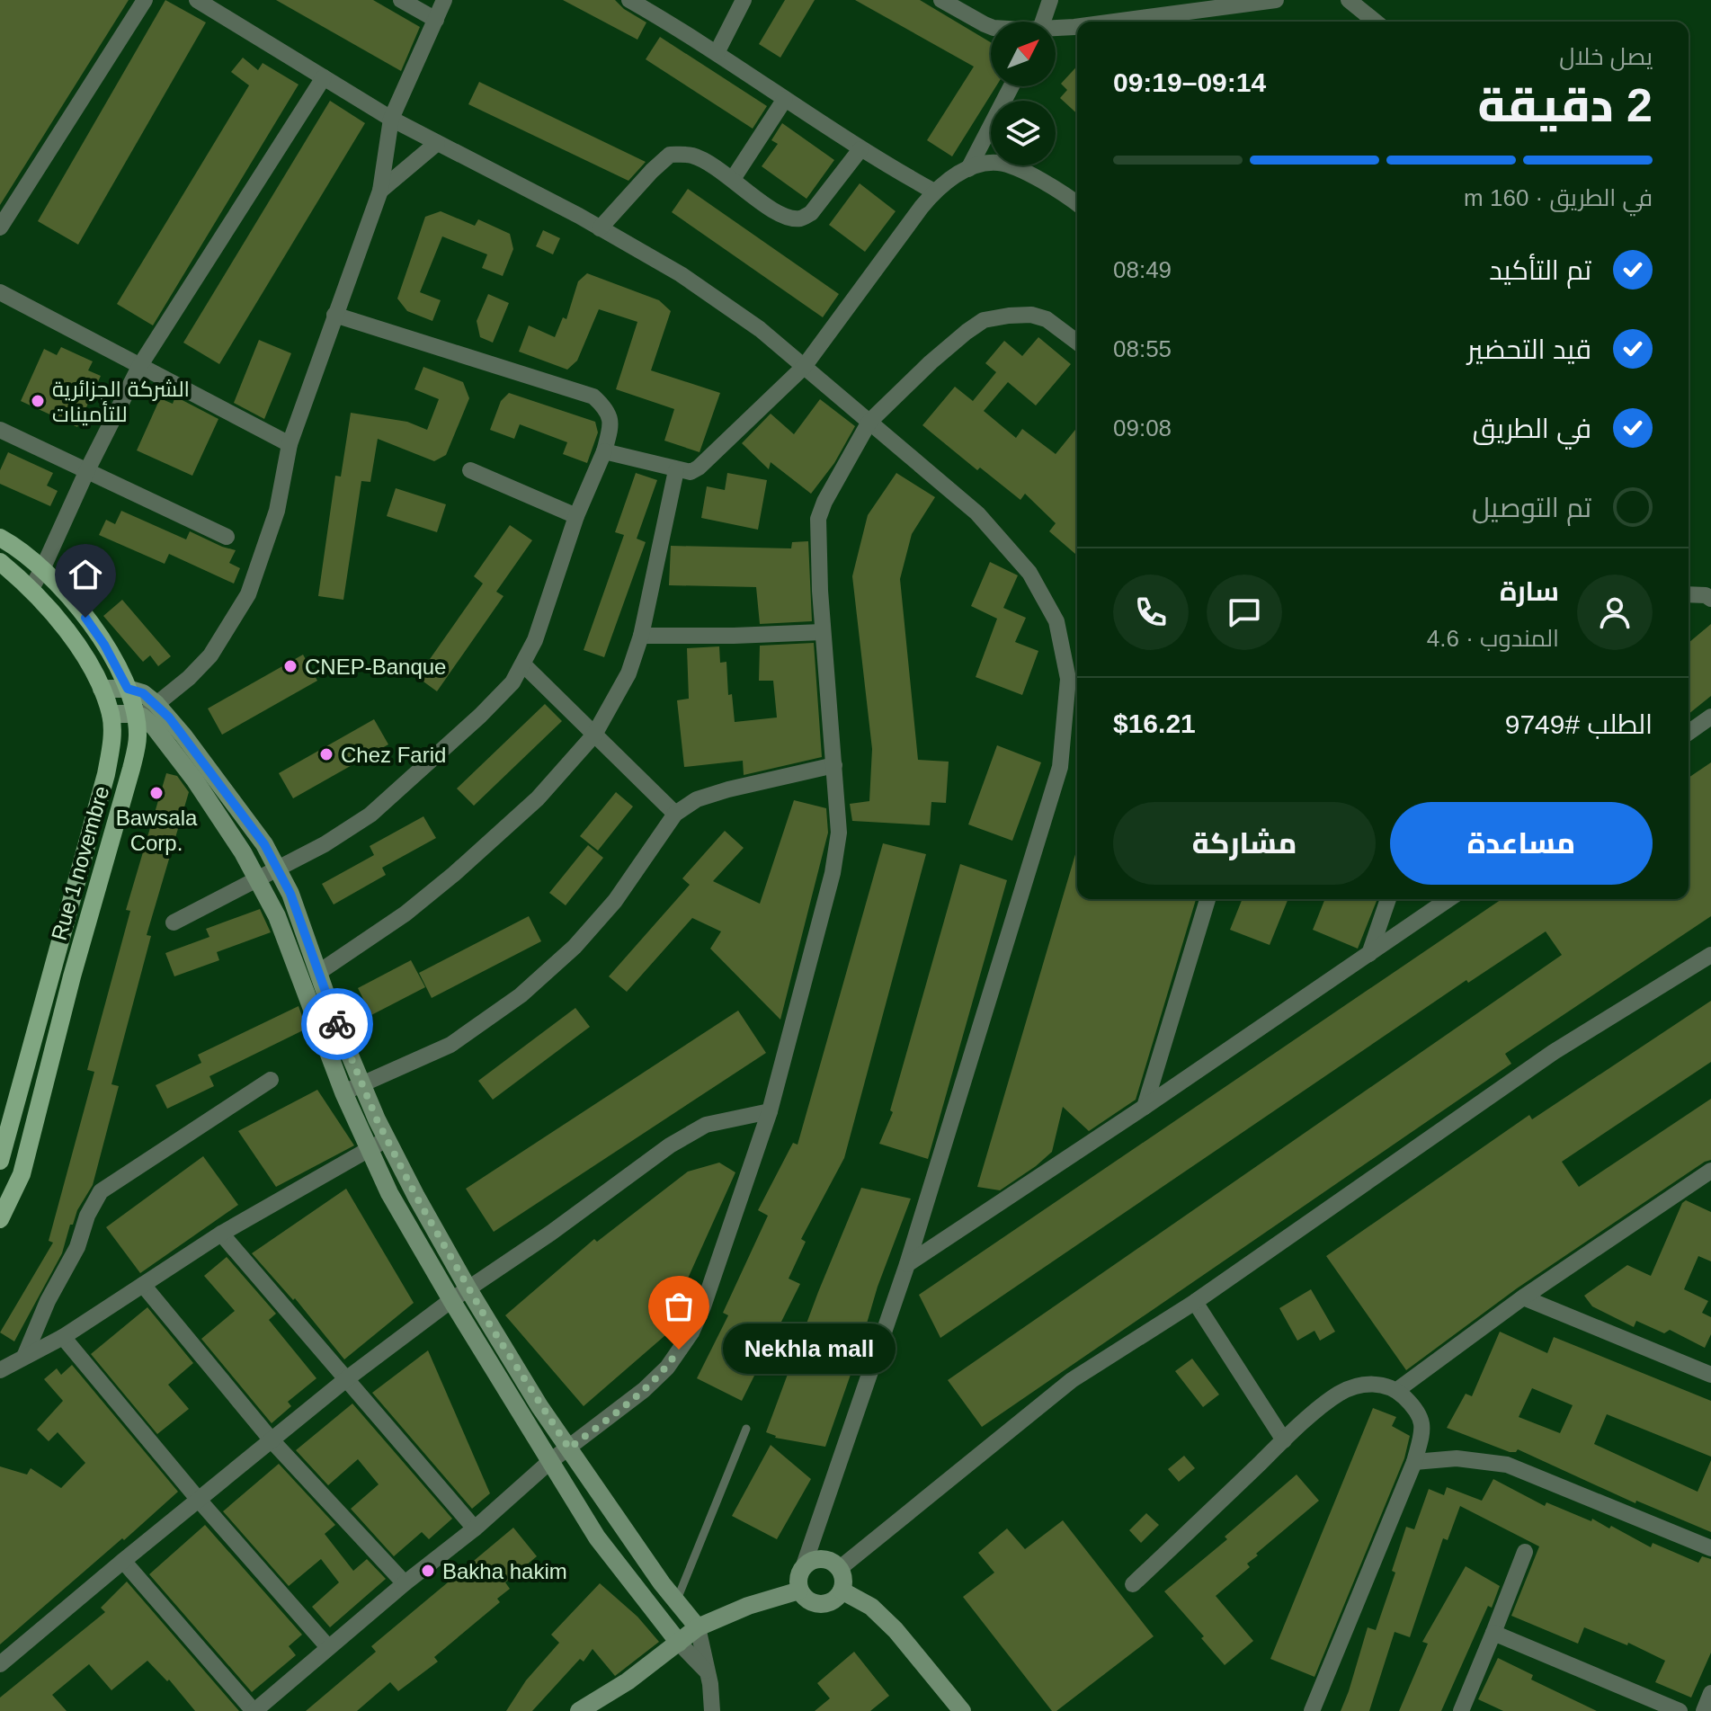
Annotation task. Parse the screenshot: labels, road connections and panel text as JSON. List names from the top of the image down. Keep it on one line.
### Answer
{"streets":{"main road":["Rue 1 novembre"]},"places":["الشركة الجزائرية للتأمينات","CNEP-Banque","Chez Farid","Bawsala Corp.","Nekhla mall","Bakha hakim"],"north":"top right","page":{"heading":["2 دقيقة","يصل خلال","09:14–09:19"],"panel":["سارة","المندوب · 4.6","الطلب #9749","$16.21"],"bar":"في الطريق · 160 m","list":[["تم التأكيد","08:49"],["قيد التحضير","08:55"],["في الطريق","09:08"],"تم التوصيل"],"buttons":["مساعدة","مشاركة"],"bubble":"Nekhla mall"}}
